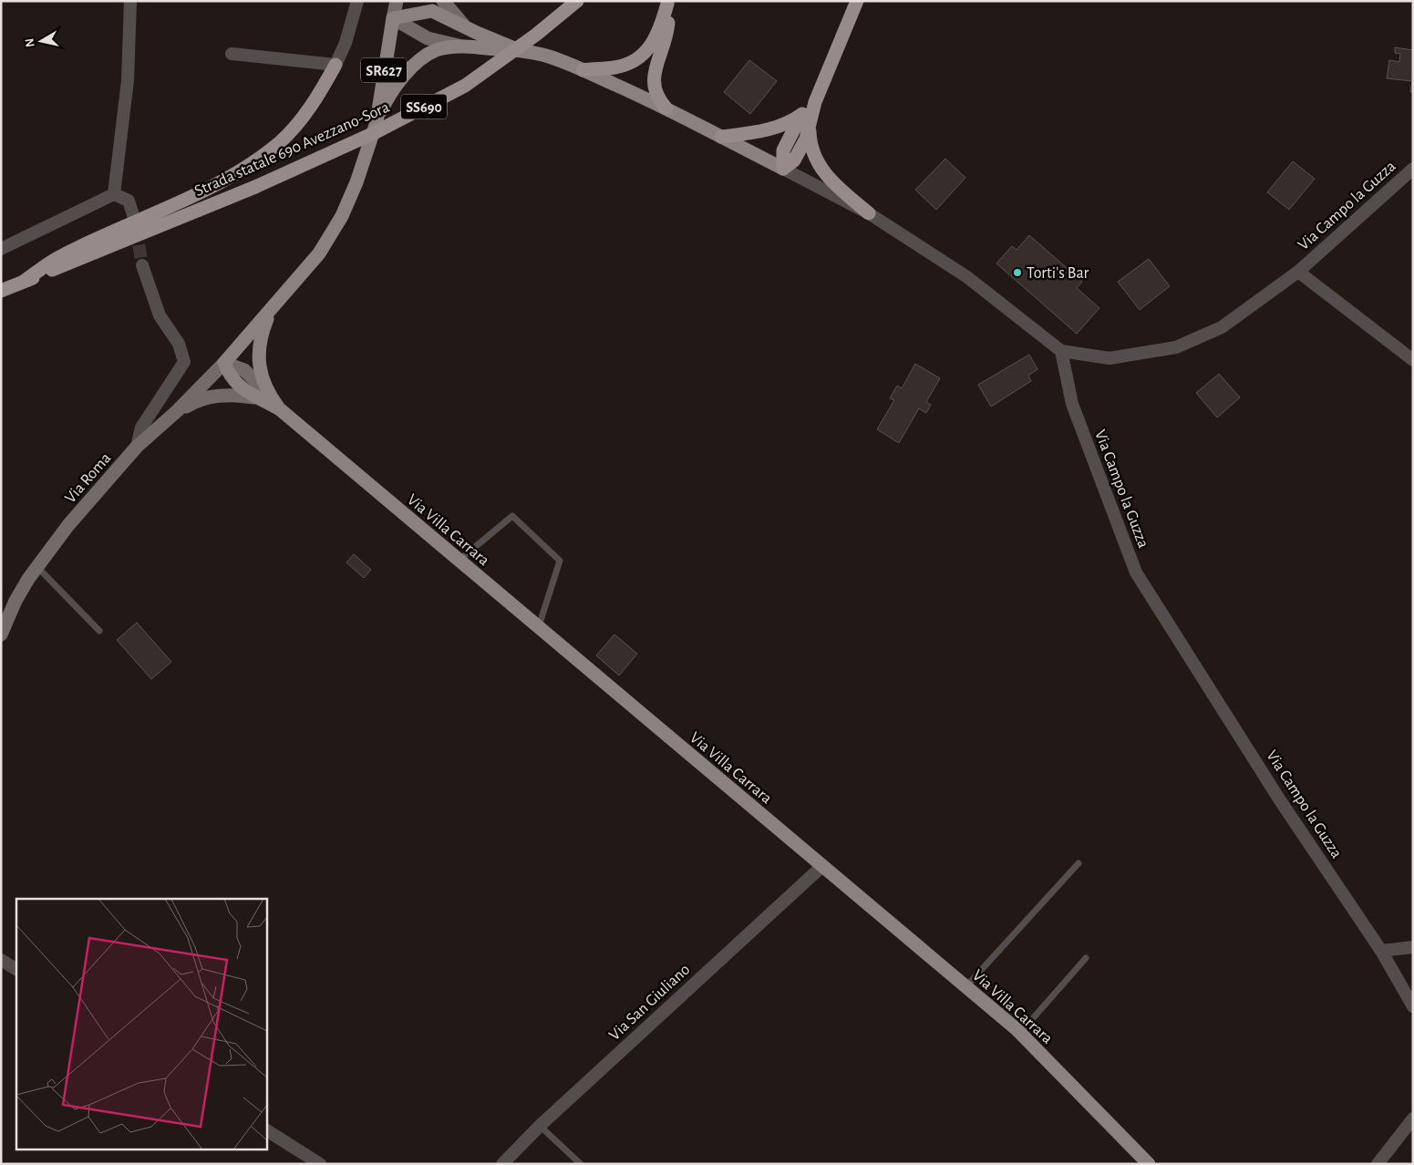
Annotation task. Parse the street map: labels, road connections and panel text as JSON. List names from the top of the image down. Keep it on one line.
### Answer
{"streets":{"highway":["SS690","Strada statale 690 Avezzano-Sora"],"main road":["SR627","Via Roma","Via Villa Carrara"],"street":["Via Campo la Guzza","Via San Giuliano"]},"crossings":[["Via Villa Carrara","Via San Giuliano"]],"places":["Torti's Bar"],"north":"left"}
